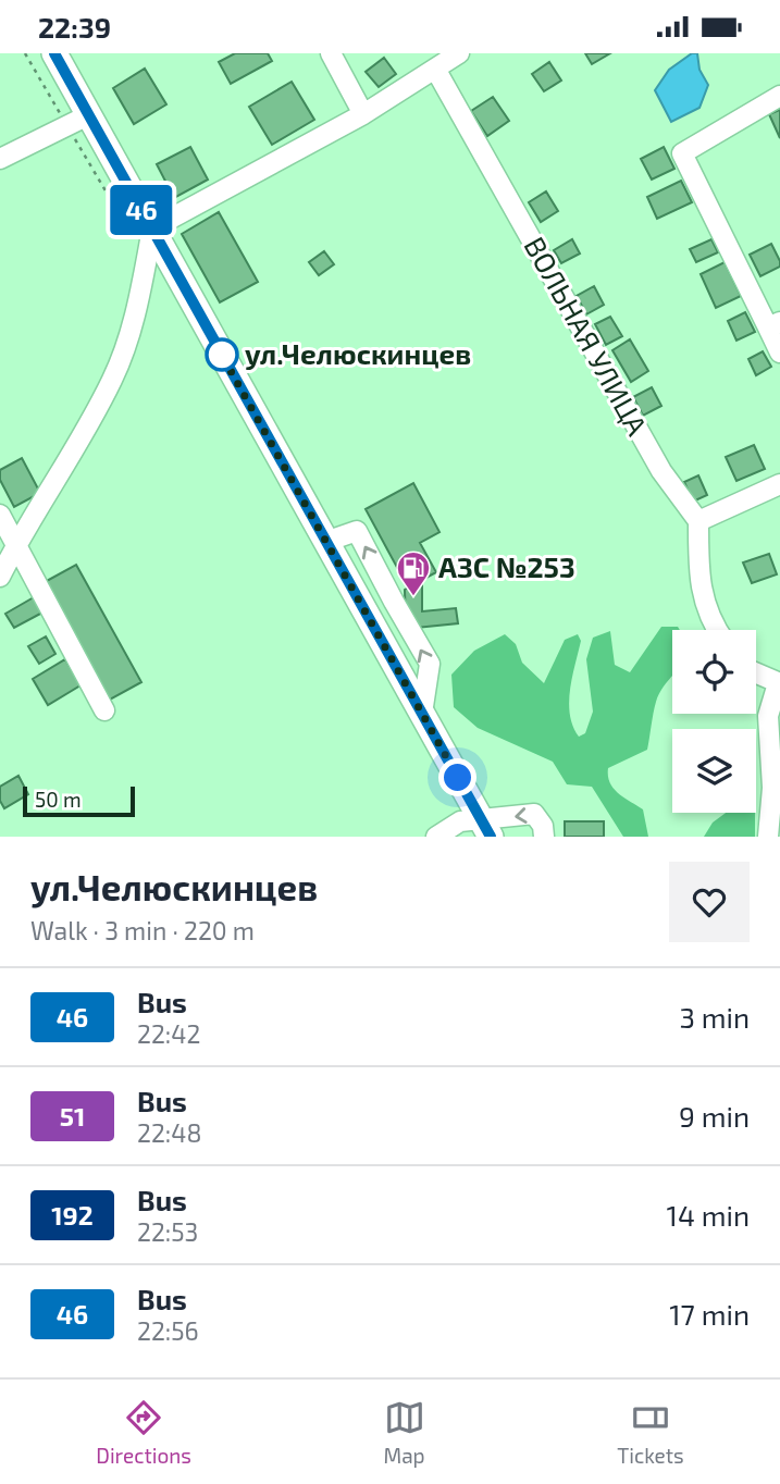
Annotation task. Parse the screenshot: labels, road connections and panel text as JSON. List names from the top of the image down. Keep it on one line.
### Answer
{"streets":{"street":["ВОЛЬНАЯ УЛИЦА"]},"places":{"other":["ул.Челюскинцев"],"fuel station":["АЗС №253"]},"lines":["bus line 46"],"scale_bar":"50 m","page":{"status":"22:39","on_map":"46","scale":"50 m","heading":["ул.Челюскинцев","Walk · 3 min · 220 m"],"list":[{"mark":"46","name":"Bus","note":"22:42","value":"3 min"},{"mark":"51","name":"Bus","note":"22:48","value":"9 min"},{"mark":"192","name":"Bus","note":"22:53","value":"14 min"},{"mark":"46","name":"Bus","note":"22:56","value":"17 min"}],"tabs":["Directions","Map","Tickets"]}}
